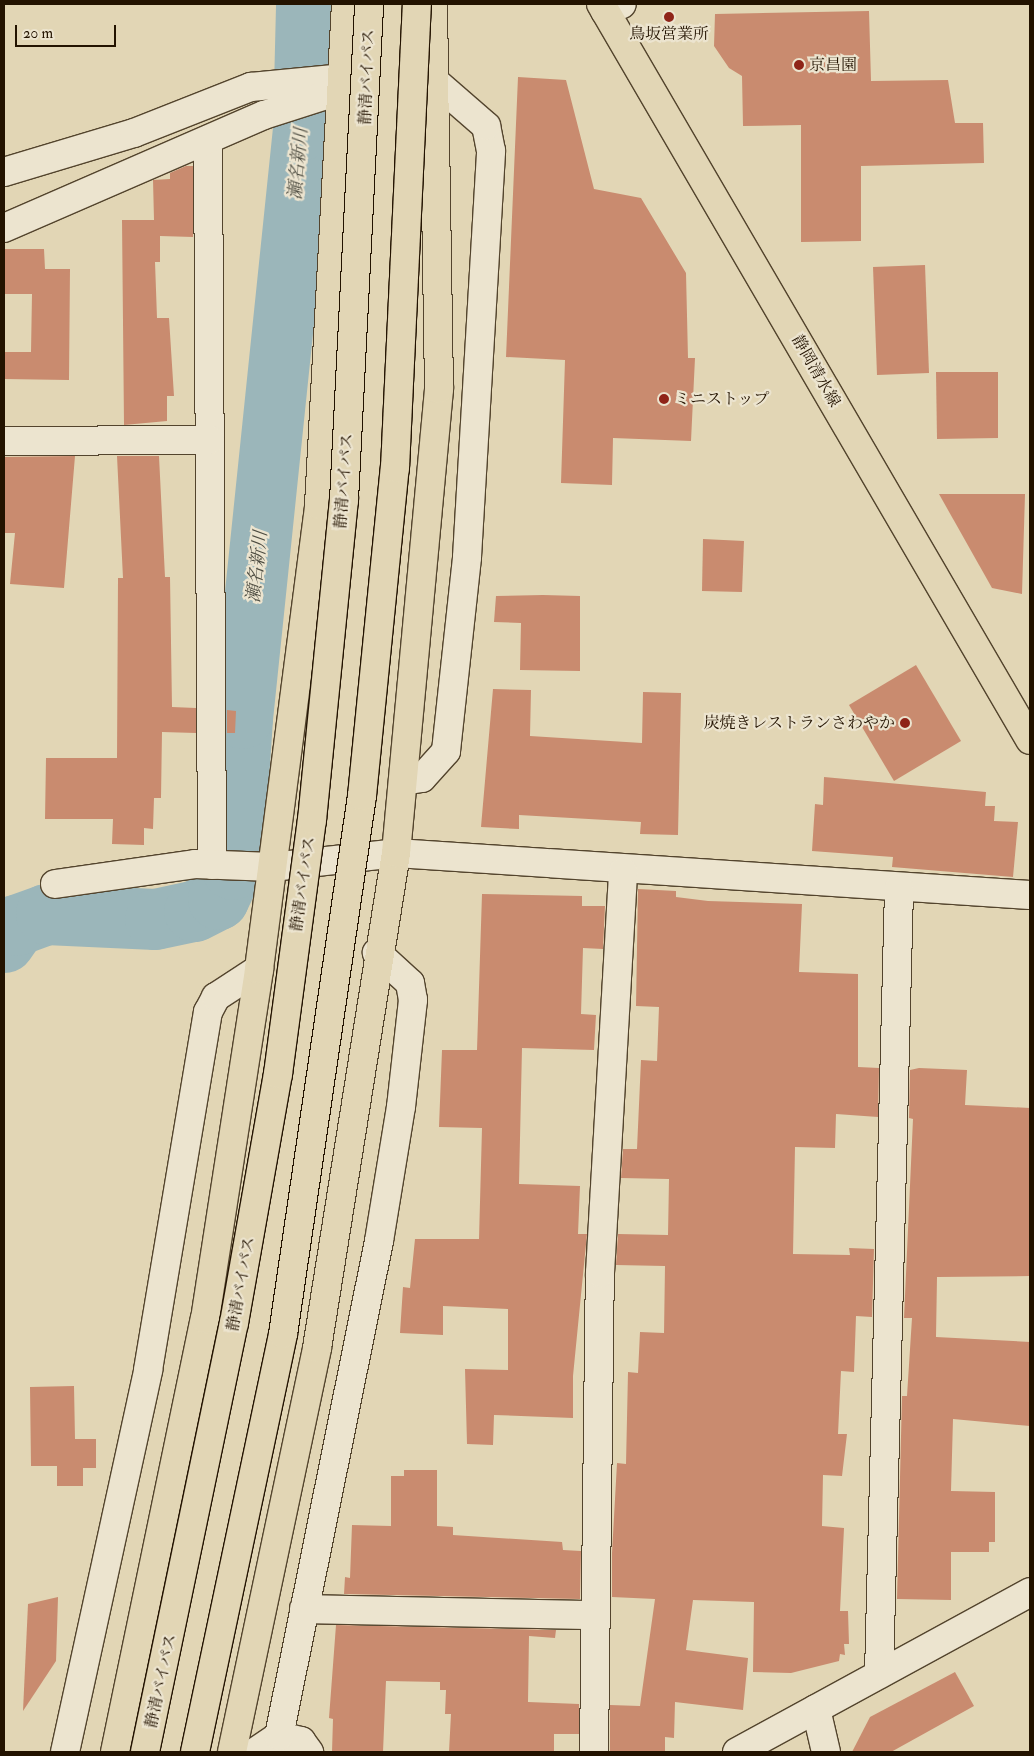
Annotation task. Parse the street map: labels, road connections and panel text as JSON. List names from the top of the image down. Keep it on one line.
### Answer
{"streets":{"main road":["静清バイパス","静岡清水線"]},"water":["瀬名新川"],"places":["鳥坂営業所","京昌園","ミニストップ","炭焼きレストランさわやか"],"scale_bar":"20 m"}
